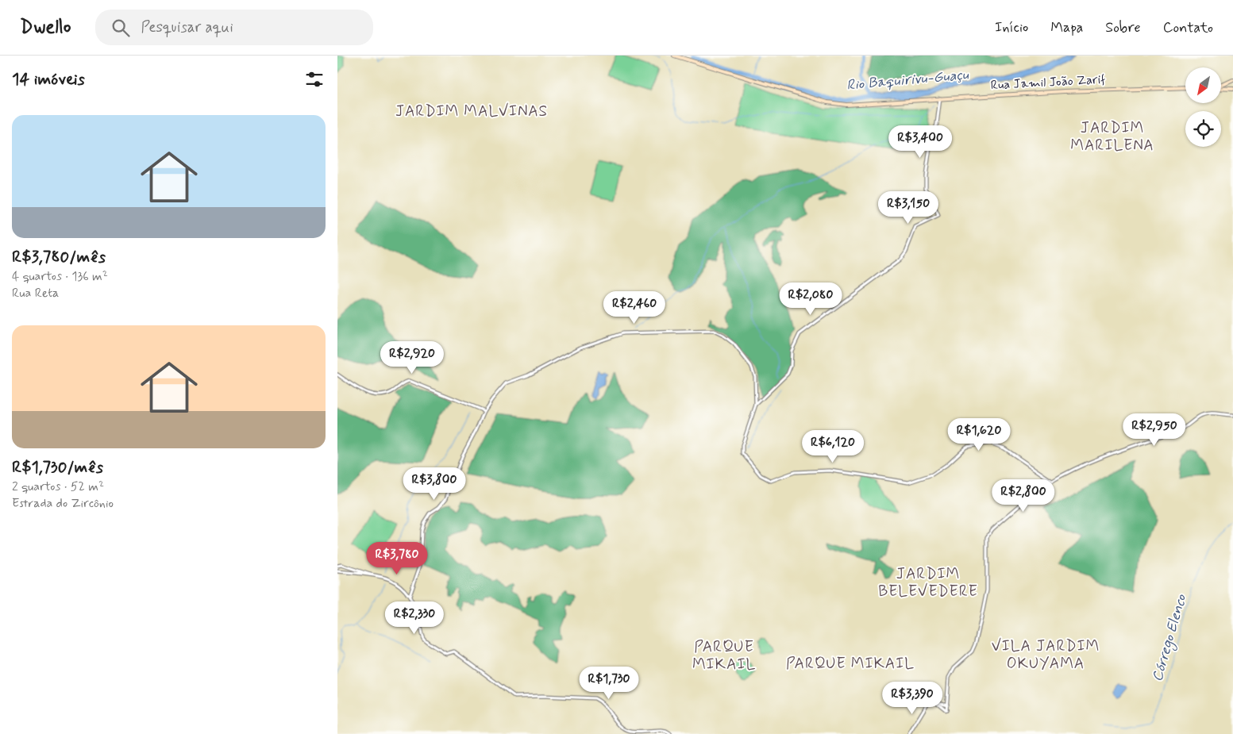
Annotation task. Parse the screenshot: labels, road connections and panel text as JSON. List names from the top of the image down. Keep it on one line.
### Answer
{"streets":{"main road":["Rua Jamil João Zarif"]},"districts":["JARDIM MALVINAS","JARDIM MARILENA","JARDIM BELEVEDERE","VILA JARDIM OKUYAMA","PARQUE MIKAIL","PARQUE MIKAIL"],"water":["Rio Baquirivu-Guaçu","Córrego Elenco"],"north":"bottom left","page":{"header":"Dwello","search":"Pesquisar aqui","nav":["Início","Mapa","Sobre","Contato"],"heading":"14 imóveis","list":[{"name":"R$3,780/mês","note":"4 quartos · 136 m² · Rua Reta"},{"name":"R$1,730/mês","note":"2 quartos · 52 m² · Estrada do Zircônio"}],"price":["R$3,400","R$3,150","R$2,080","R$2,460","R$2,920","R$2,950","R$1,620","R$6,120","R$3,800","R$2,800","R$3,780","R$2,330","R$1,730","R$3,390"]}}
